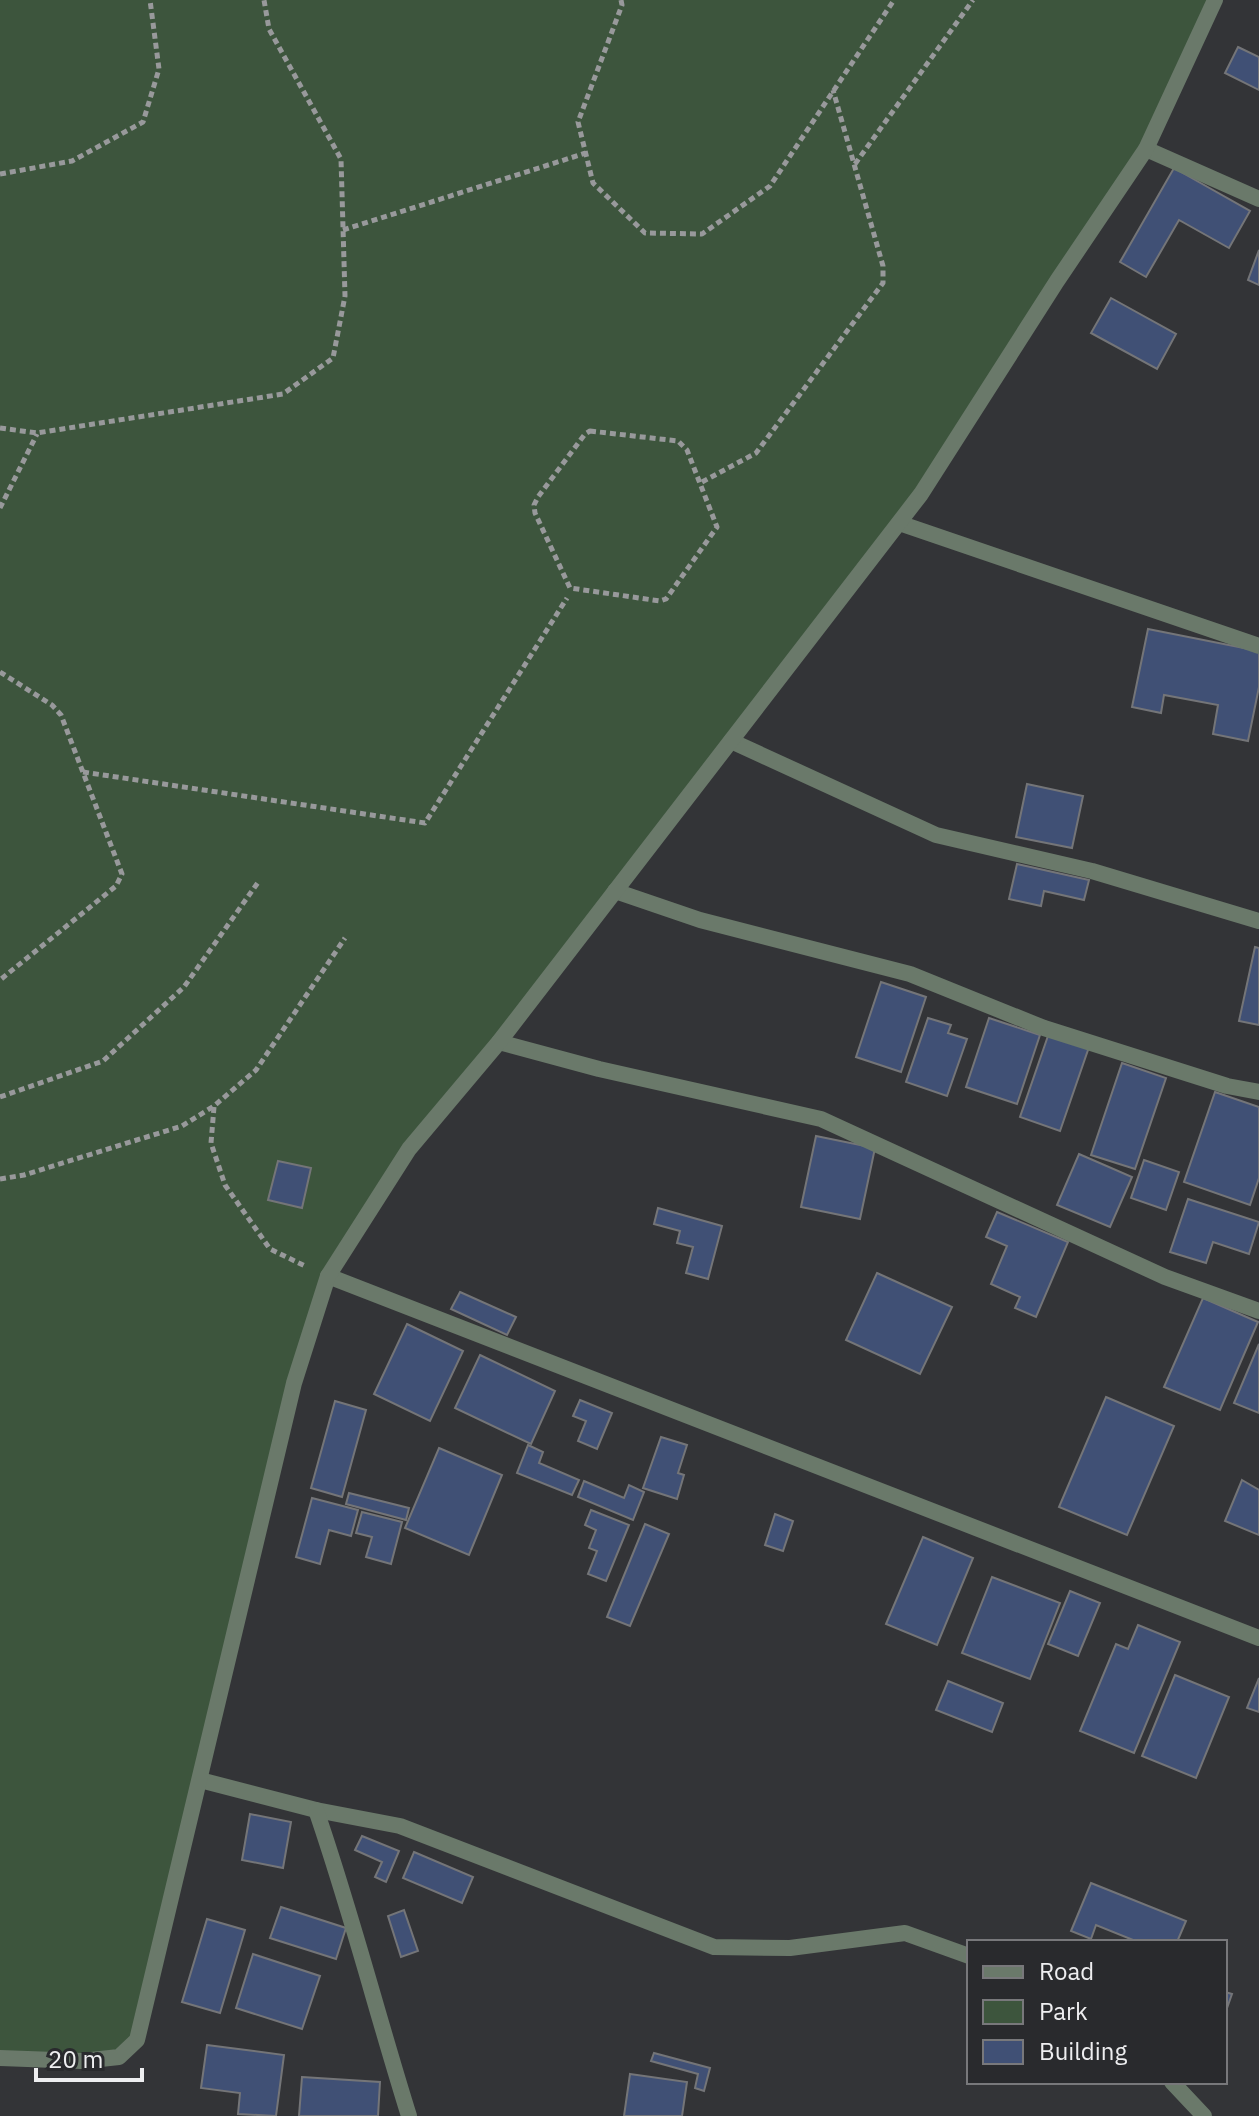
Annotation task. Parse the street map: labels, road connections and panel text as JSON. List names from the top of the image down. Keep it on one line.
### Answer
{"legend":["Road","Park","Building"],"scale_bar":"20 m"}
